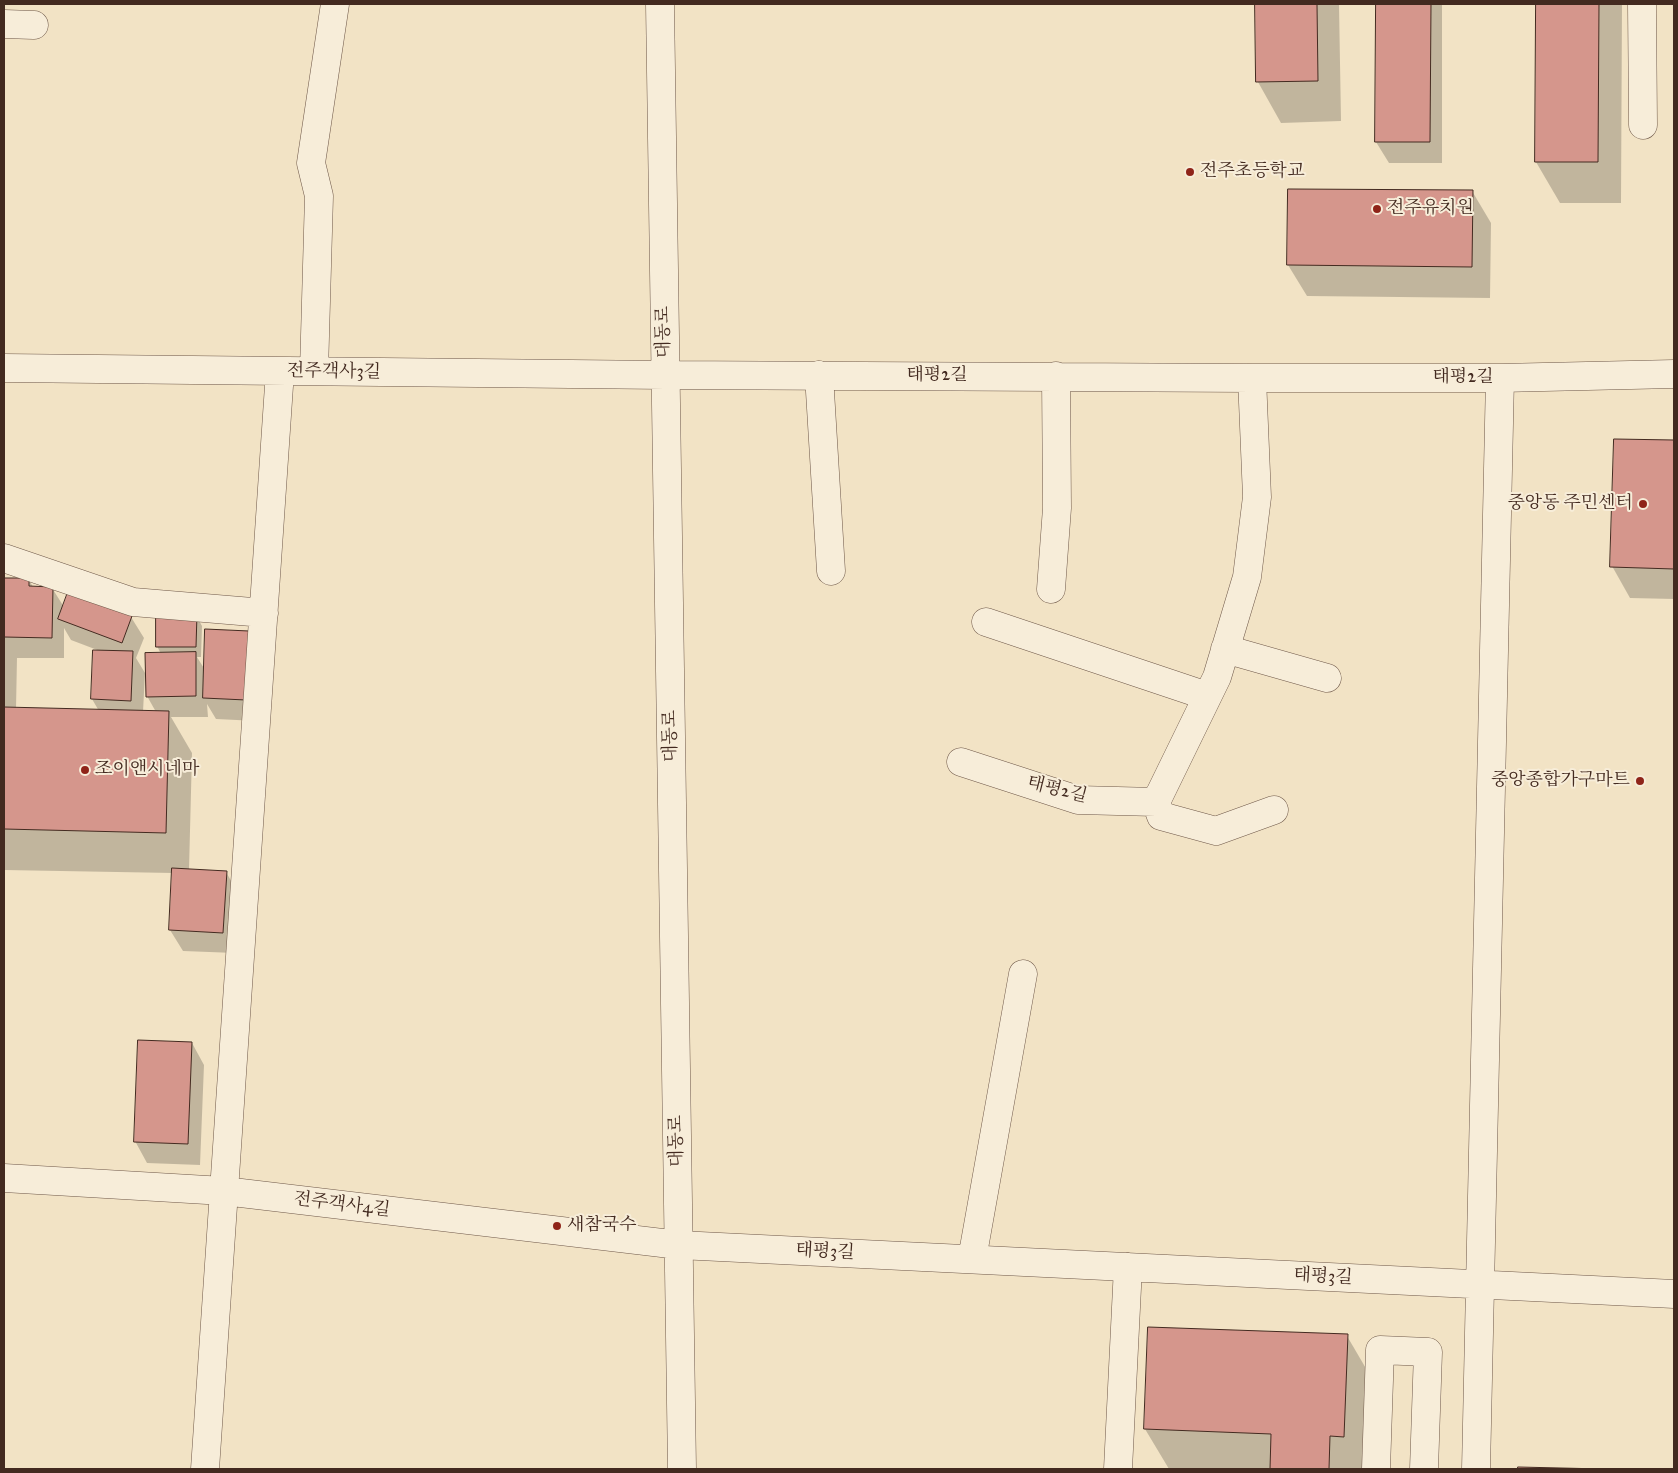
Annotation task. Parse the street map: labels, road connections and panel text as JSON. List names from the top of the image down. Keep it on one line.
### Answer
{"streets":{"street":["대동로","전주객사3길","태평2길","전주객사4길","태평3길"]},"crossings":[["대동로","전주객사3길"],["대동로","태평2길"],["대동로","전주객사4길"],["대동로","태평3길"],["전주객사3길","태평2길"],["전주객사4길","태평3길"]],"places":["전주초등학교","전주유치원","중앙동 주민센터","조이앤시네마","중앙종합가구마트","새참국수"]}
